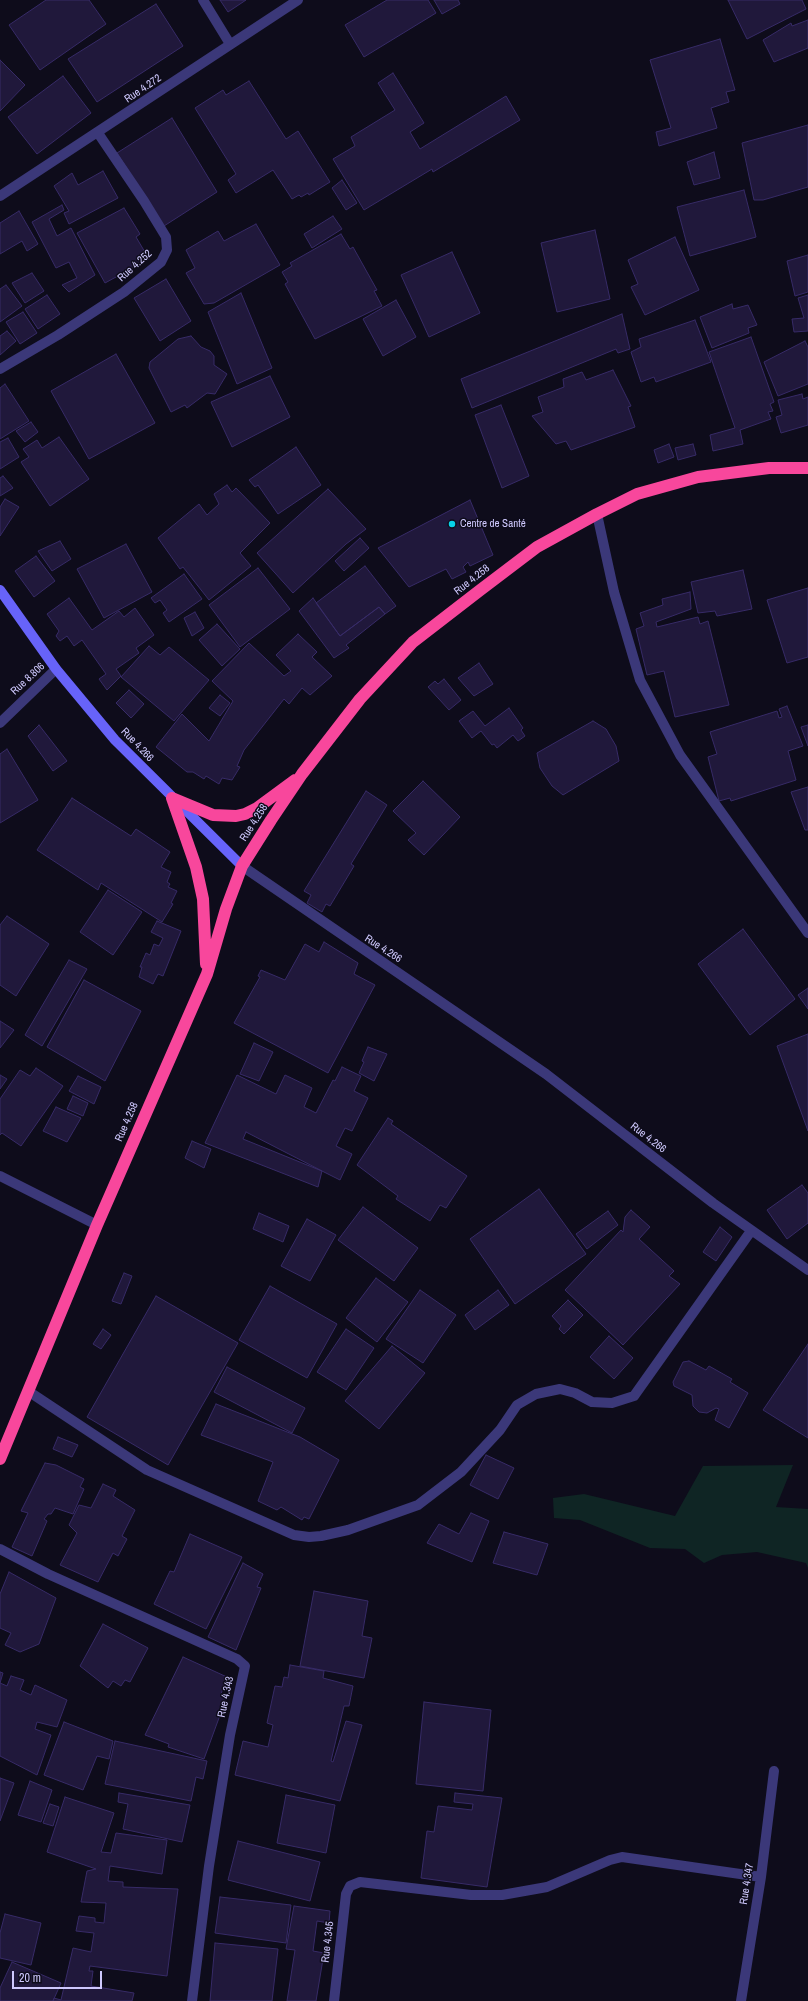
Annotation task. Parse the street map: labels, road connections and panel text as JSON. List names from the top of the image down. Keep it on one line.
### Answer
{"streets":{"highway":["Rue 4.258"],"street":["Rue 4.272","Rue 4.252","Rue 8.806","Rue 4.266","Rue 4.343","Rue 4.347","Rue 4.345"]},"crossings":[["Rue 4.272","Rue 4.252"],["Rue 4.258","Rue 4.266"],["Rue 8.806","Rue 4.266"],["Rue 4.347","Rue 4.345"]],"places":["Centre de Santé"],"scale_bar":"20 m"}
